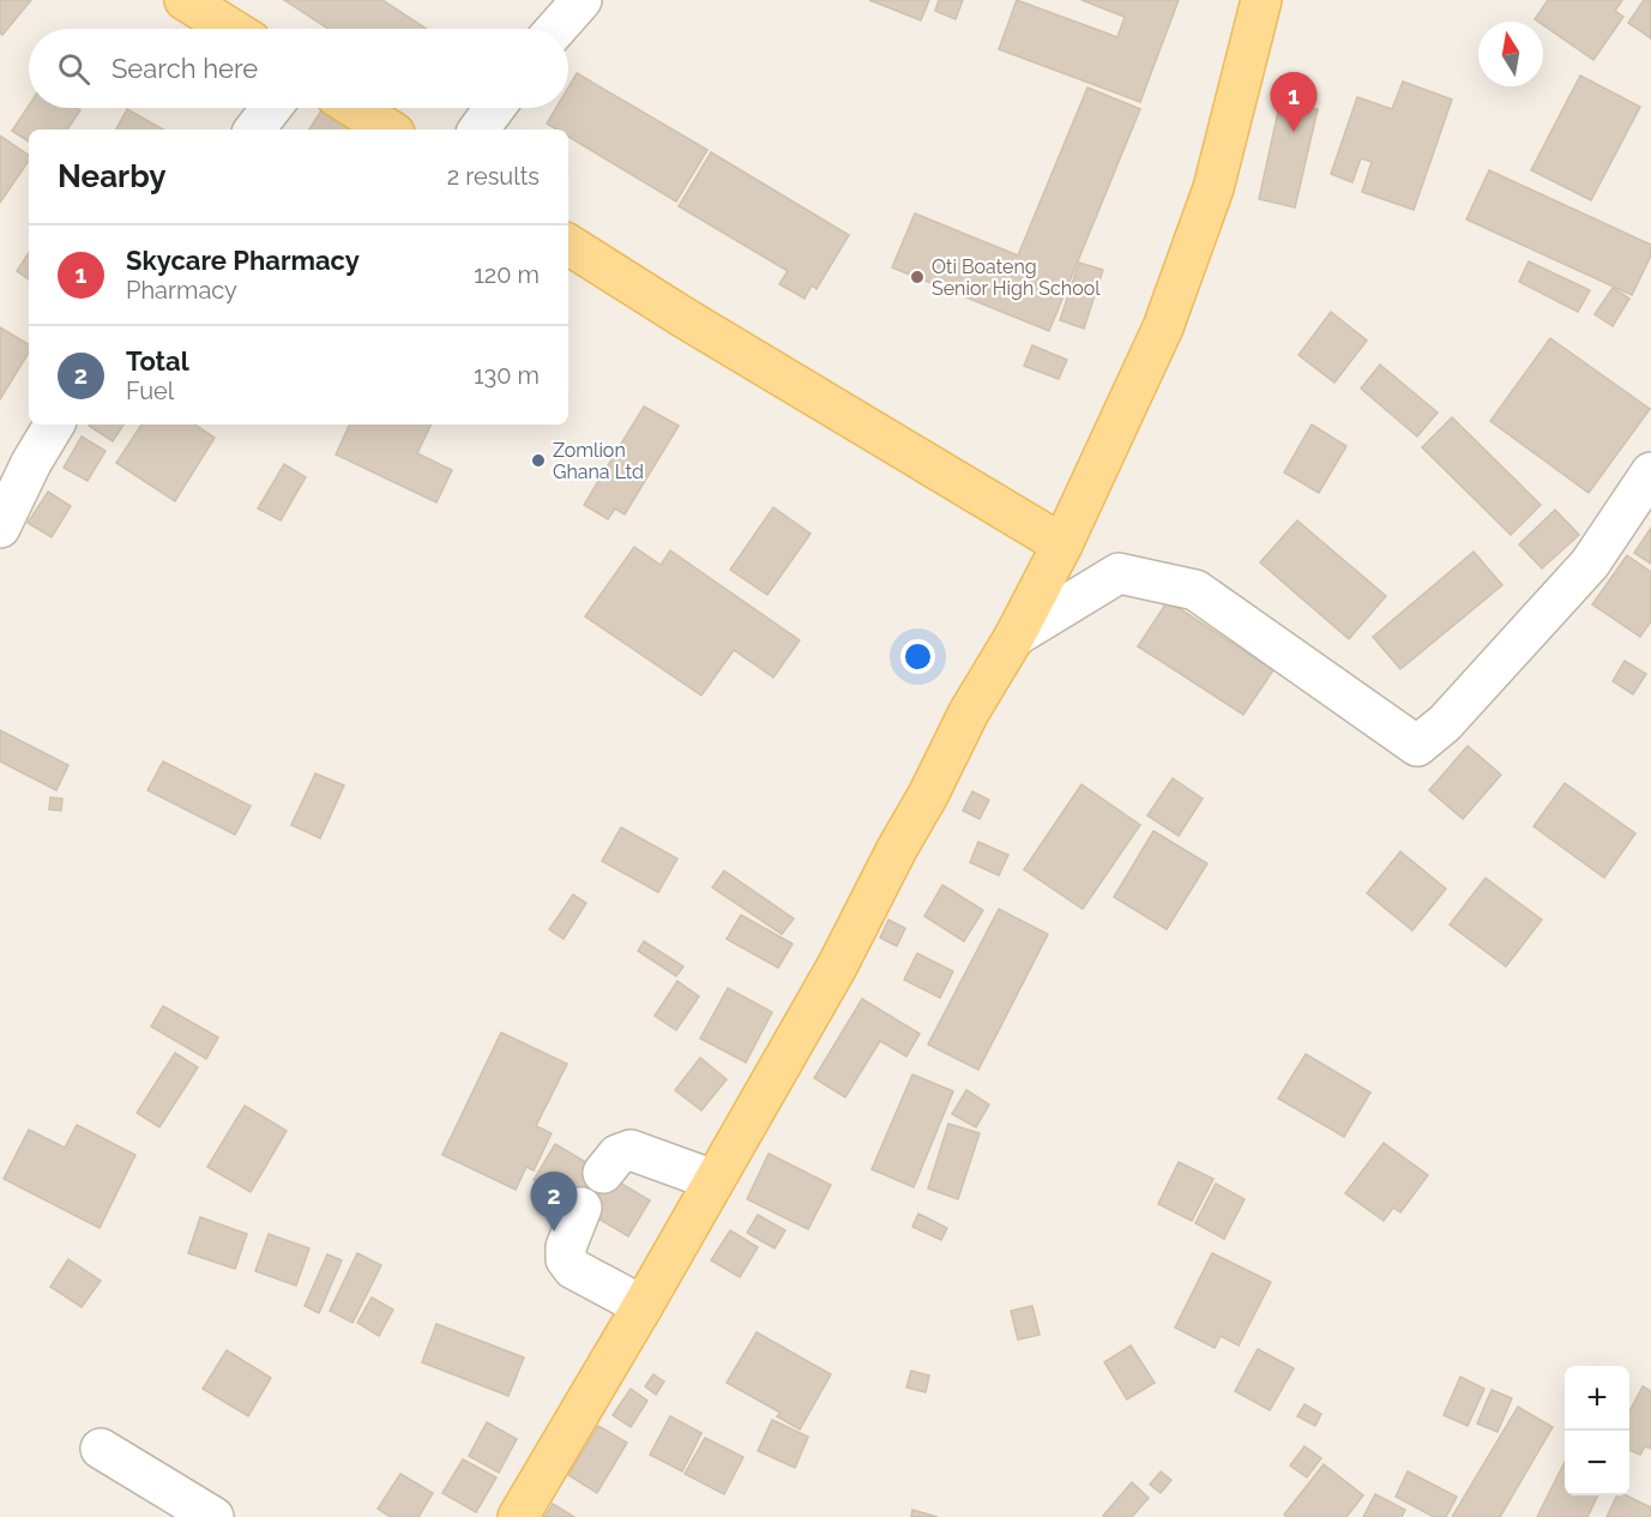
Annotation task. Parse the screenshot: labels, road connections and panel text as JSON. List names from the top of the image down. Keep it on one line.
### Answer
{"places":["Oti Boateng Senior High School","Zomlion Ghana Ltd"],"north":"top","page":{"search":"Search here","pins":["1","2"],"heading":["Nearby","2 results"],"list":[{"mark":"1","name":"Skycare Pharmacy","note":"Pharmacy","value":"120 m"},{"mark":"2","name":"Total","note":"Fuel","value":"130 m"}],"map_buttons":["+","−"]}}
